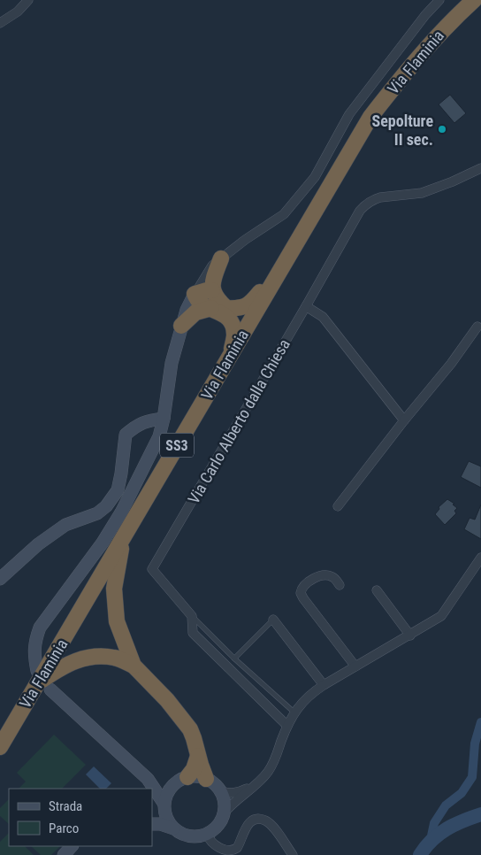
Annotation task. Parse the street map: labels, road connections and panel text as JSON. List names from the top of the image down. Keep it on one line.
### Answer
{"streets":{"highway":["Via Flaminia","SS3"],"street":["Via Carlo Alberto dalla Chiesa"]},"places":["Sepolture II sec."],"legend":["Strada","Parco"]}
